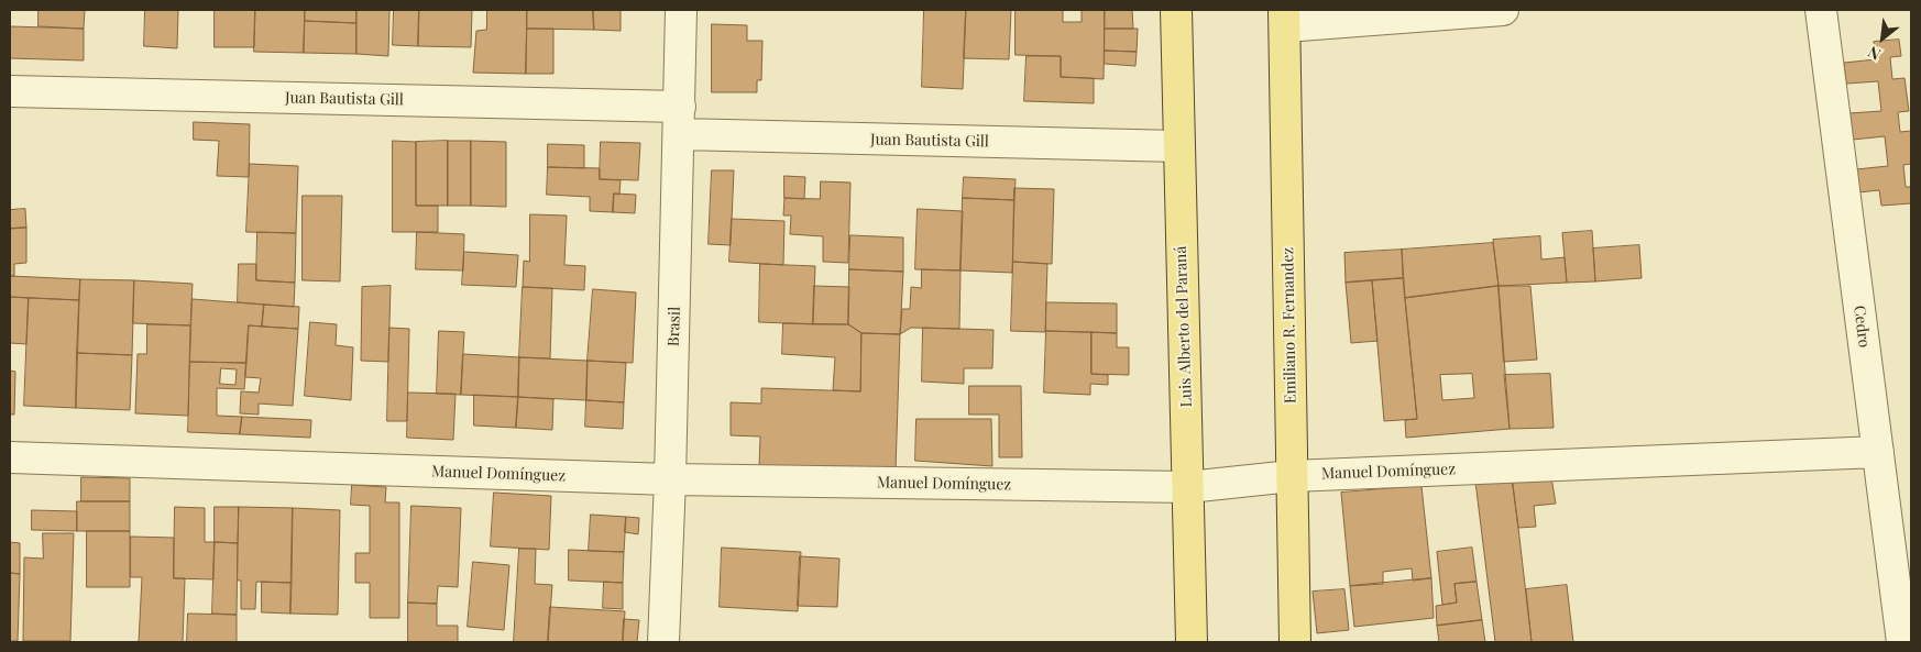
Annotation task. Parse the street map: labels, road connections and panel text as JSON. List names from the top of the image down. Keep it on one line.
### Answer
{"streets":{"main road":["Emiliano R. Fernandez","Luis Alberto del Paraná"],"street":["Juan Bautista Gill","Brasil","Cedro","Manuel Domínguez"]},"crossings":[["Juan Bautista Gill","Brasil"],["Juan Bautista Gill","Luis Alberto del Paraná"],["Emiliano R. Fernandez","Manuel Domínguez"],["Brasil","Manuel Domínguez"],["Luis Alberto del Paraná","Manuel Domínguez"],["Cedro","Manuel Domínguez"]],"north":"bottom left"}
